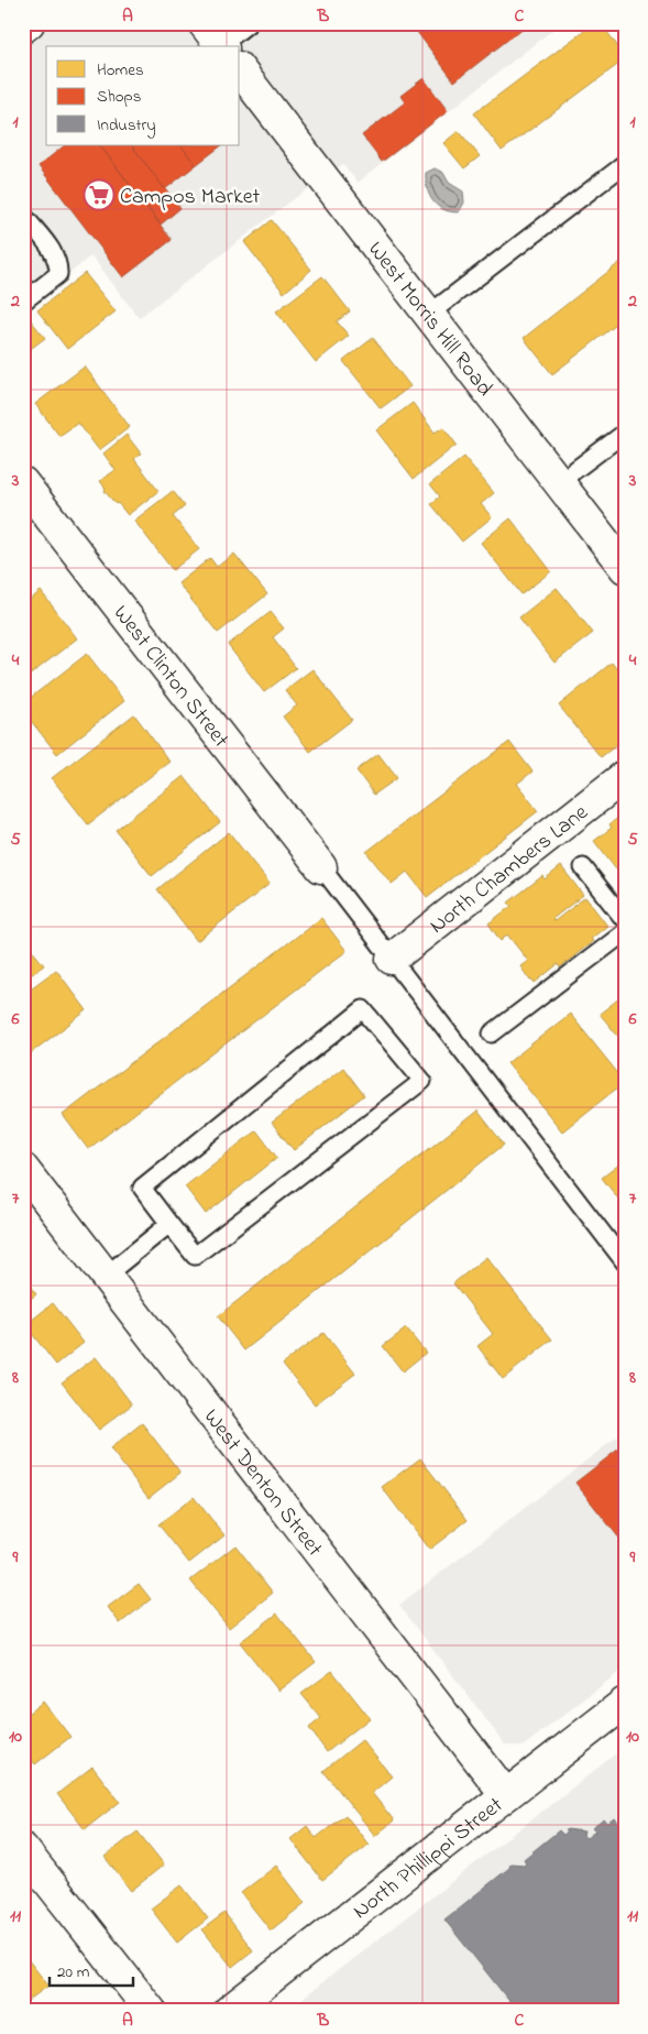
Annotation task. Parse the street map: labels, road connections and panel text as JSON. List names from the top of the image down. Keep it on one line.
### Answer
{"streets":{"street":["West Morris Hill Road","West Clinton Street","North Chambers Lane","West Denton Street","North Phillippi Street"]},"crossings":[["West Denton Street","North Phillippi Street"]],"places":{"supermarket":["Campos Market"]},"legend":["Homes","Shops","Industry"],"scale_bar":"20 m","grid":{"columns":["A","B","C"],"rows":["1","2","3","4","5","6","7","8","9","10","11"]}}
